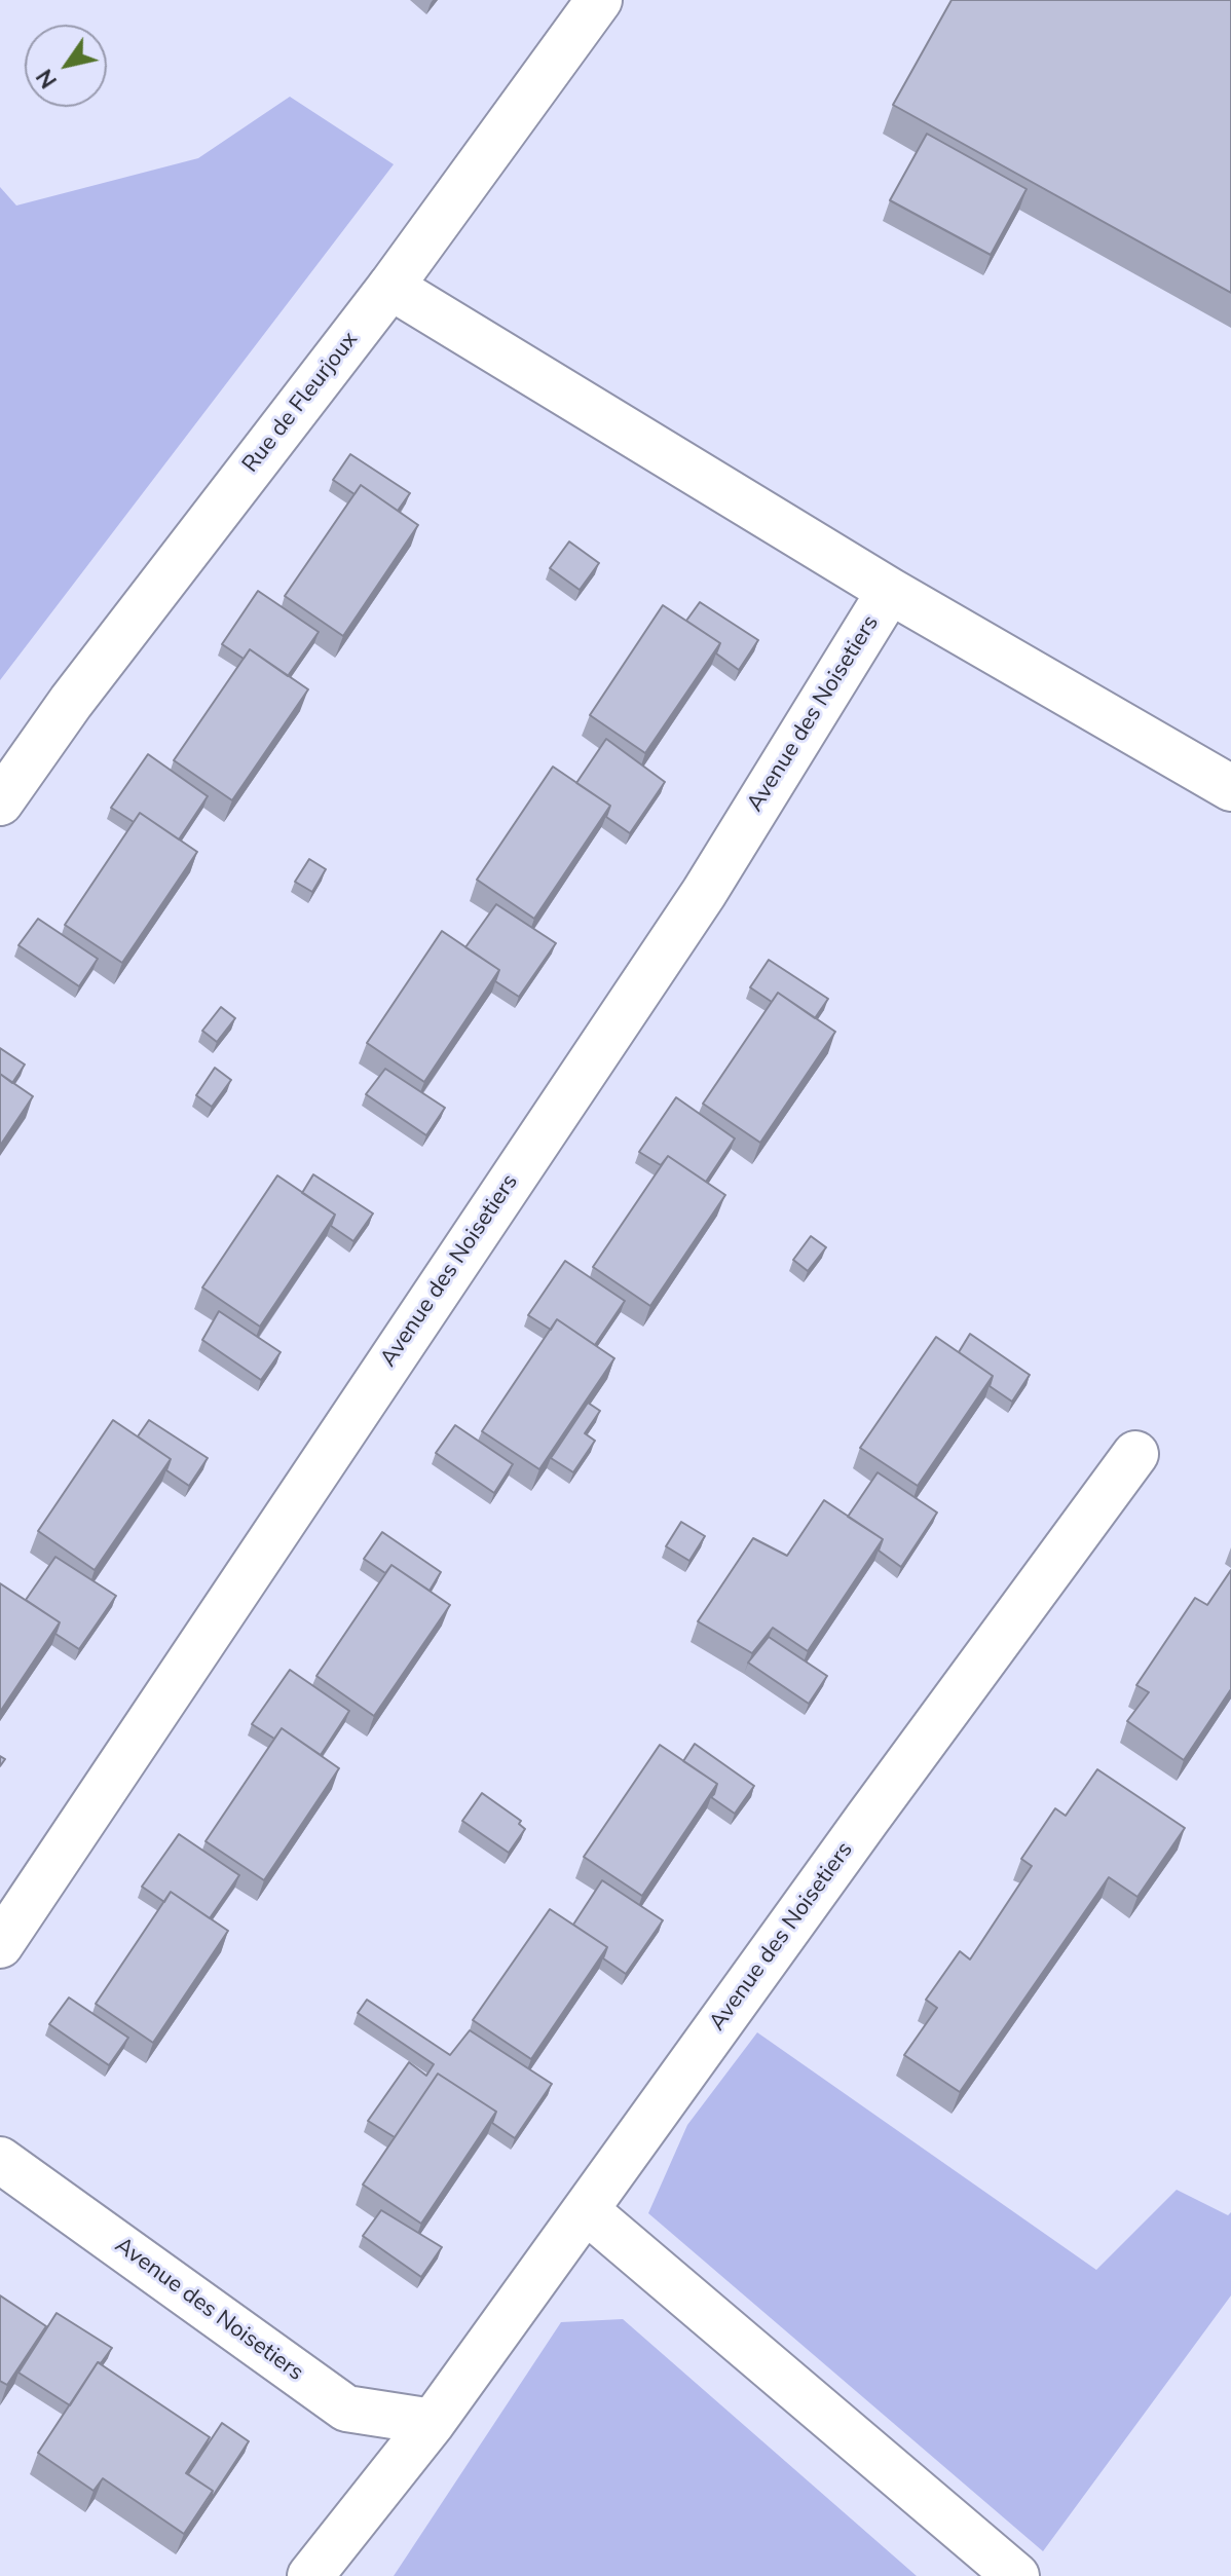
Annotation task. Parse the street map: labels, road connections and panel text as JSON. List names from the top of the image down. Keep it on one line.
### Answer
{"streets":{"street":["Rue de Fleurjoux","Avenue des Noisetiers"]},"crossings":[["Rue de Fleurjoux","Avenue des Noisetiers"]],"north":"bottom left"}
